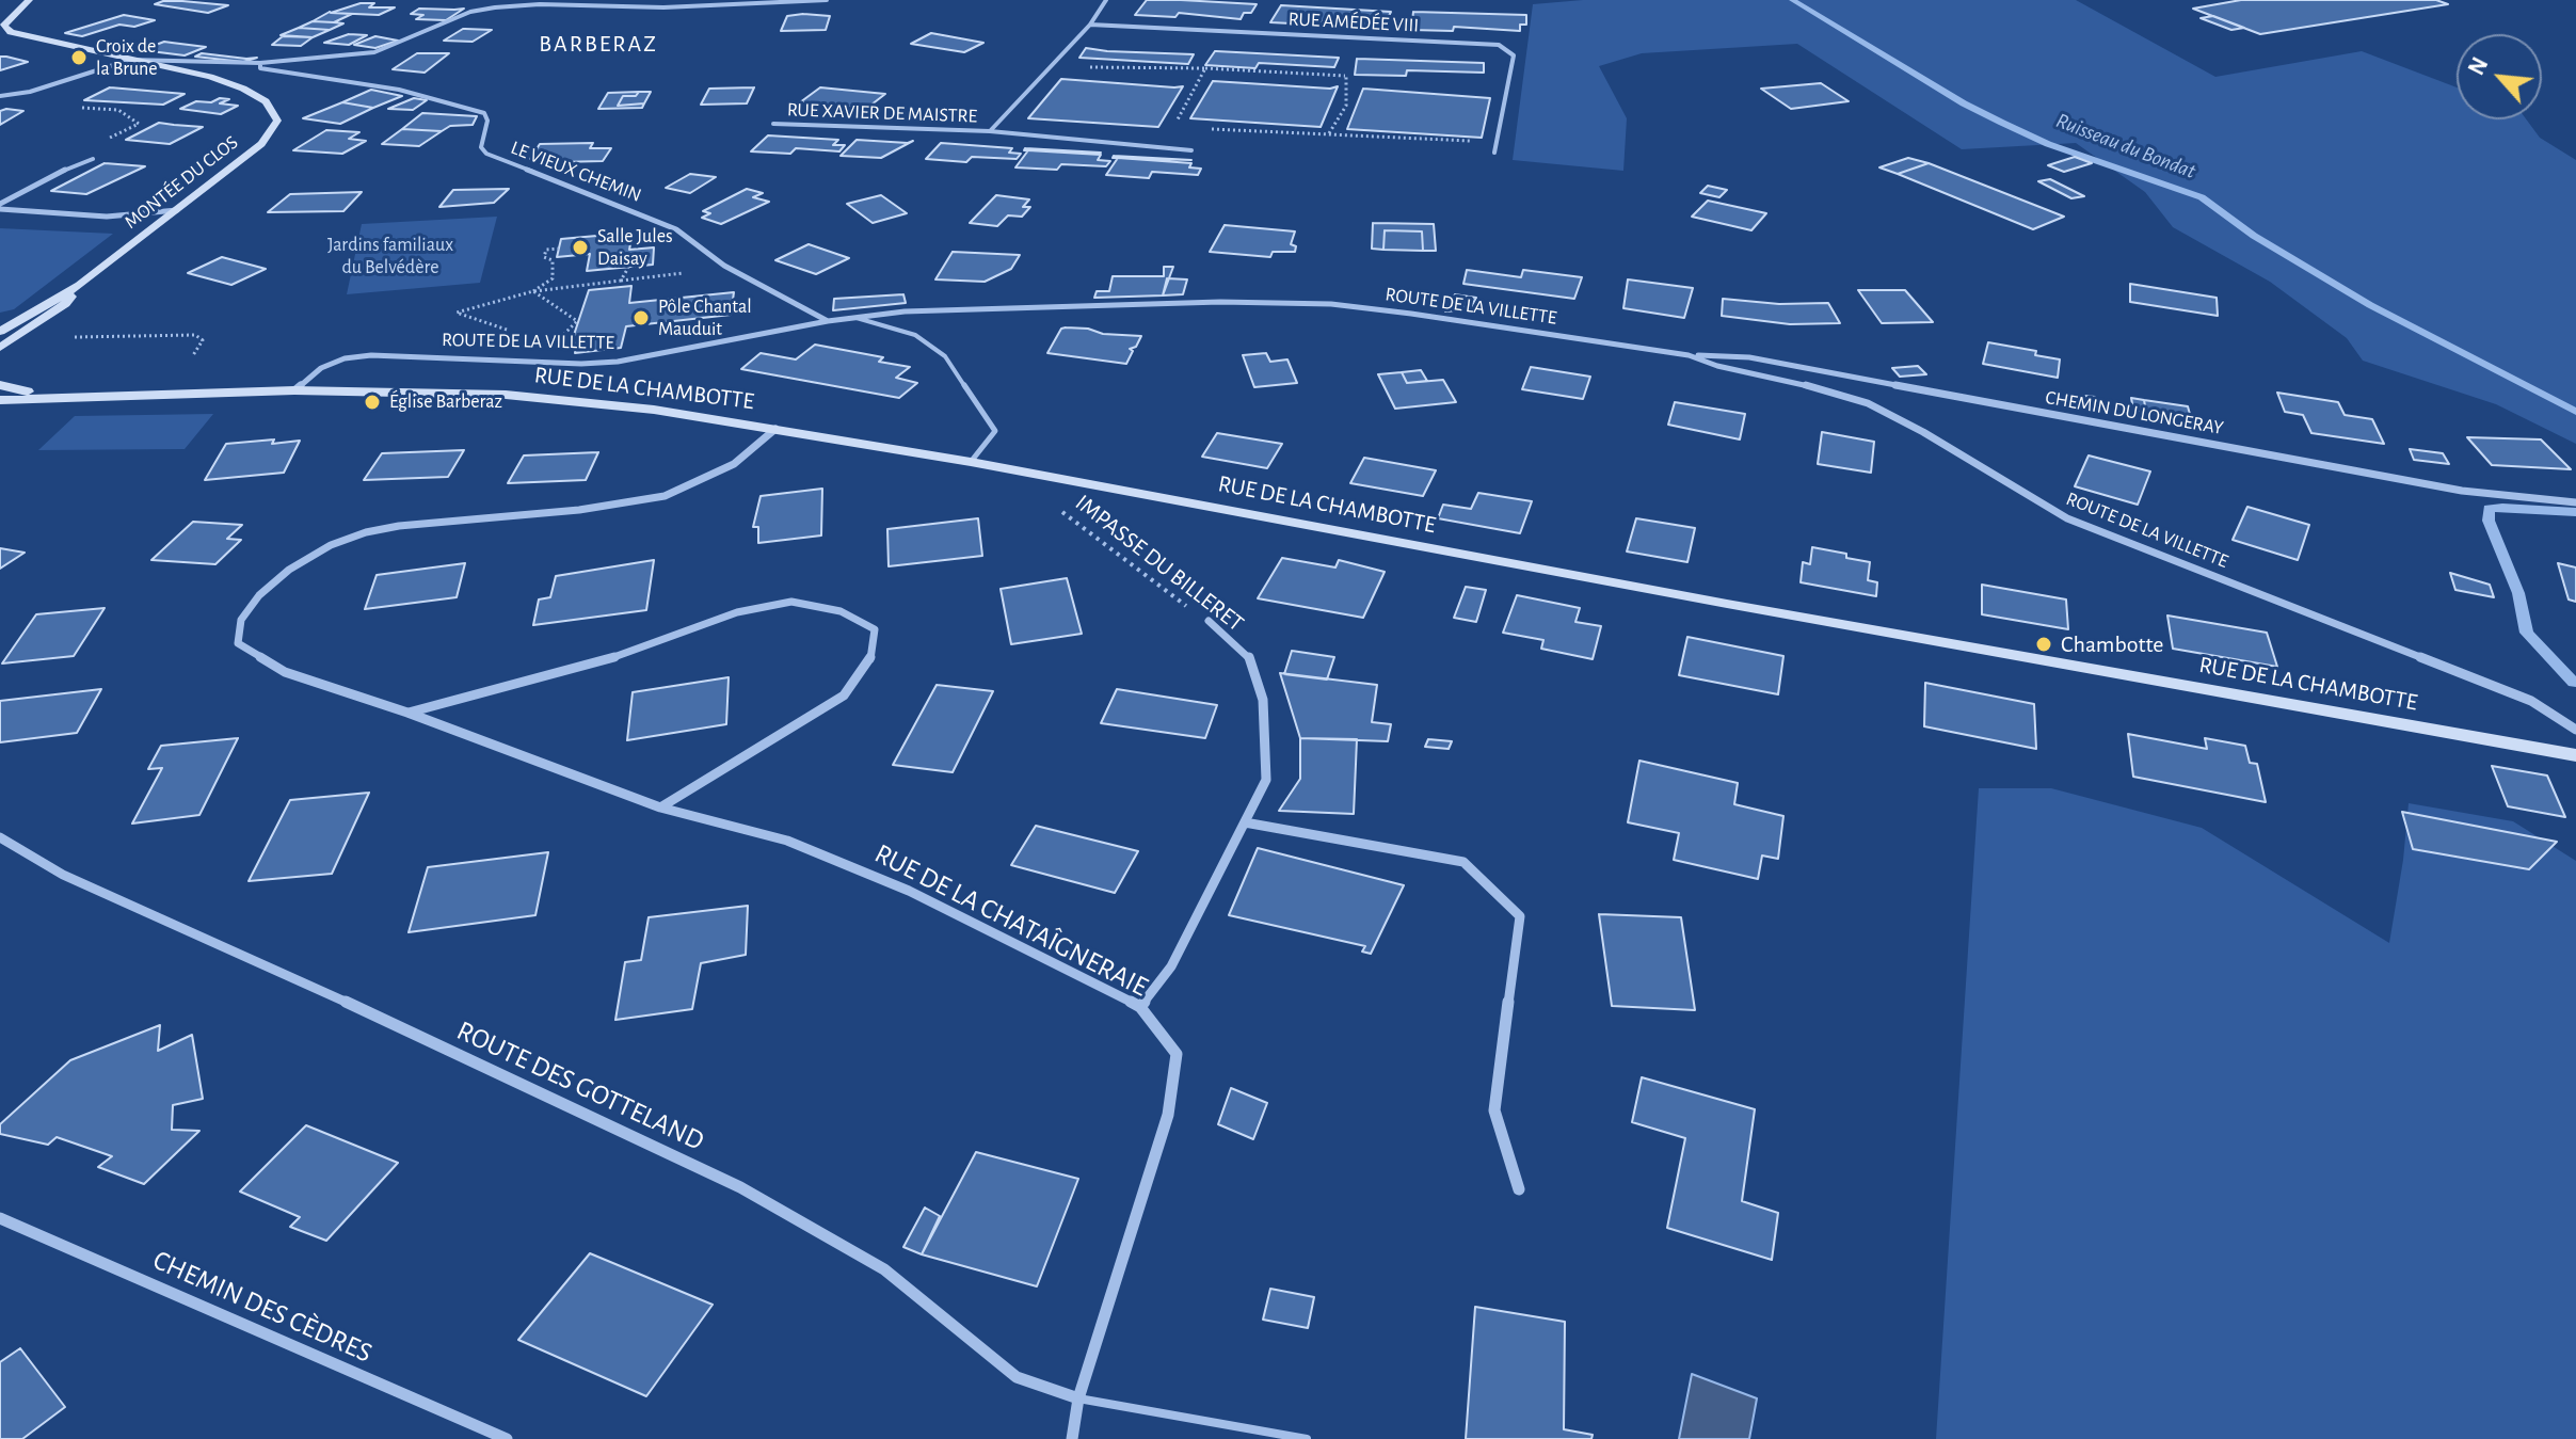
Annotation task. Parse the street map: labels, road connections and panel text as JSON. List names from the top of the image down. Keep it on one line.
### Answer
{"streets":{"main road":["MONTÉE DU CLOS","RUE DE LA CHAMBOTTE"],"street":["RUE AMÉDÉE VIII","RUE XAVIER DE MAISTRE","LE VIEUX CHEMIN","ROUTE DE LA VILLETTE","CHEMIN DU LONGERAY","IMPASSE DU BILLERET","RUE DE LA CHATAÎGNERAIE","ROUTE DES GOTTELAND","CHEMIN DES CÈDRES"]},"crossings":[["RUE AMÉDÉE VIII","RUE XAVIER DE MAISTRE"],["LE VIEUX CHEMIN","MONTÉE DU CLOS"],["LE VIEUX CHEMIN","ROUTE DE LA VILLETTE"],["ROUTE DE LA VILLETTE","RUE DE LA CHAMBOTTE"],["ROUTE DE LA VILLETTE","CHEMIN DU LONGERAY"],["RUE DE LA CHAMBOTTE","IMPASSE DU BILLERET"],["RUE DE LA CHAMBOTTE","RUE DE LA CHATAÎGNERAIE"],["IMPASSE DU BILLERET","RUE DE LA CHATAÎGNERAIE"],["RUE DE LA CHATAÎGNERAIE","ROUTE DES GOTTELAND"]],"districts":["BARBERAZ"],"water":["Ruisseau du Bondat"],"parks":["Jardins familiaux du Belvédère"],"places":["Croix de la Brune","Salle Jules Daisay","Pôle Chantal Mauduit","Église Barberaz","Chambotte"],"north":"top left"}
